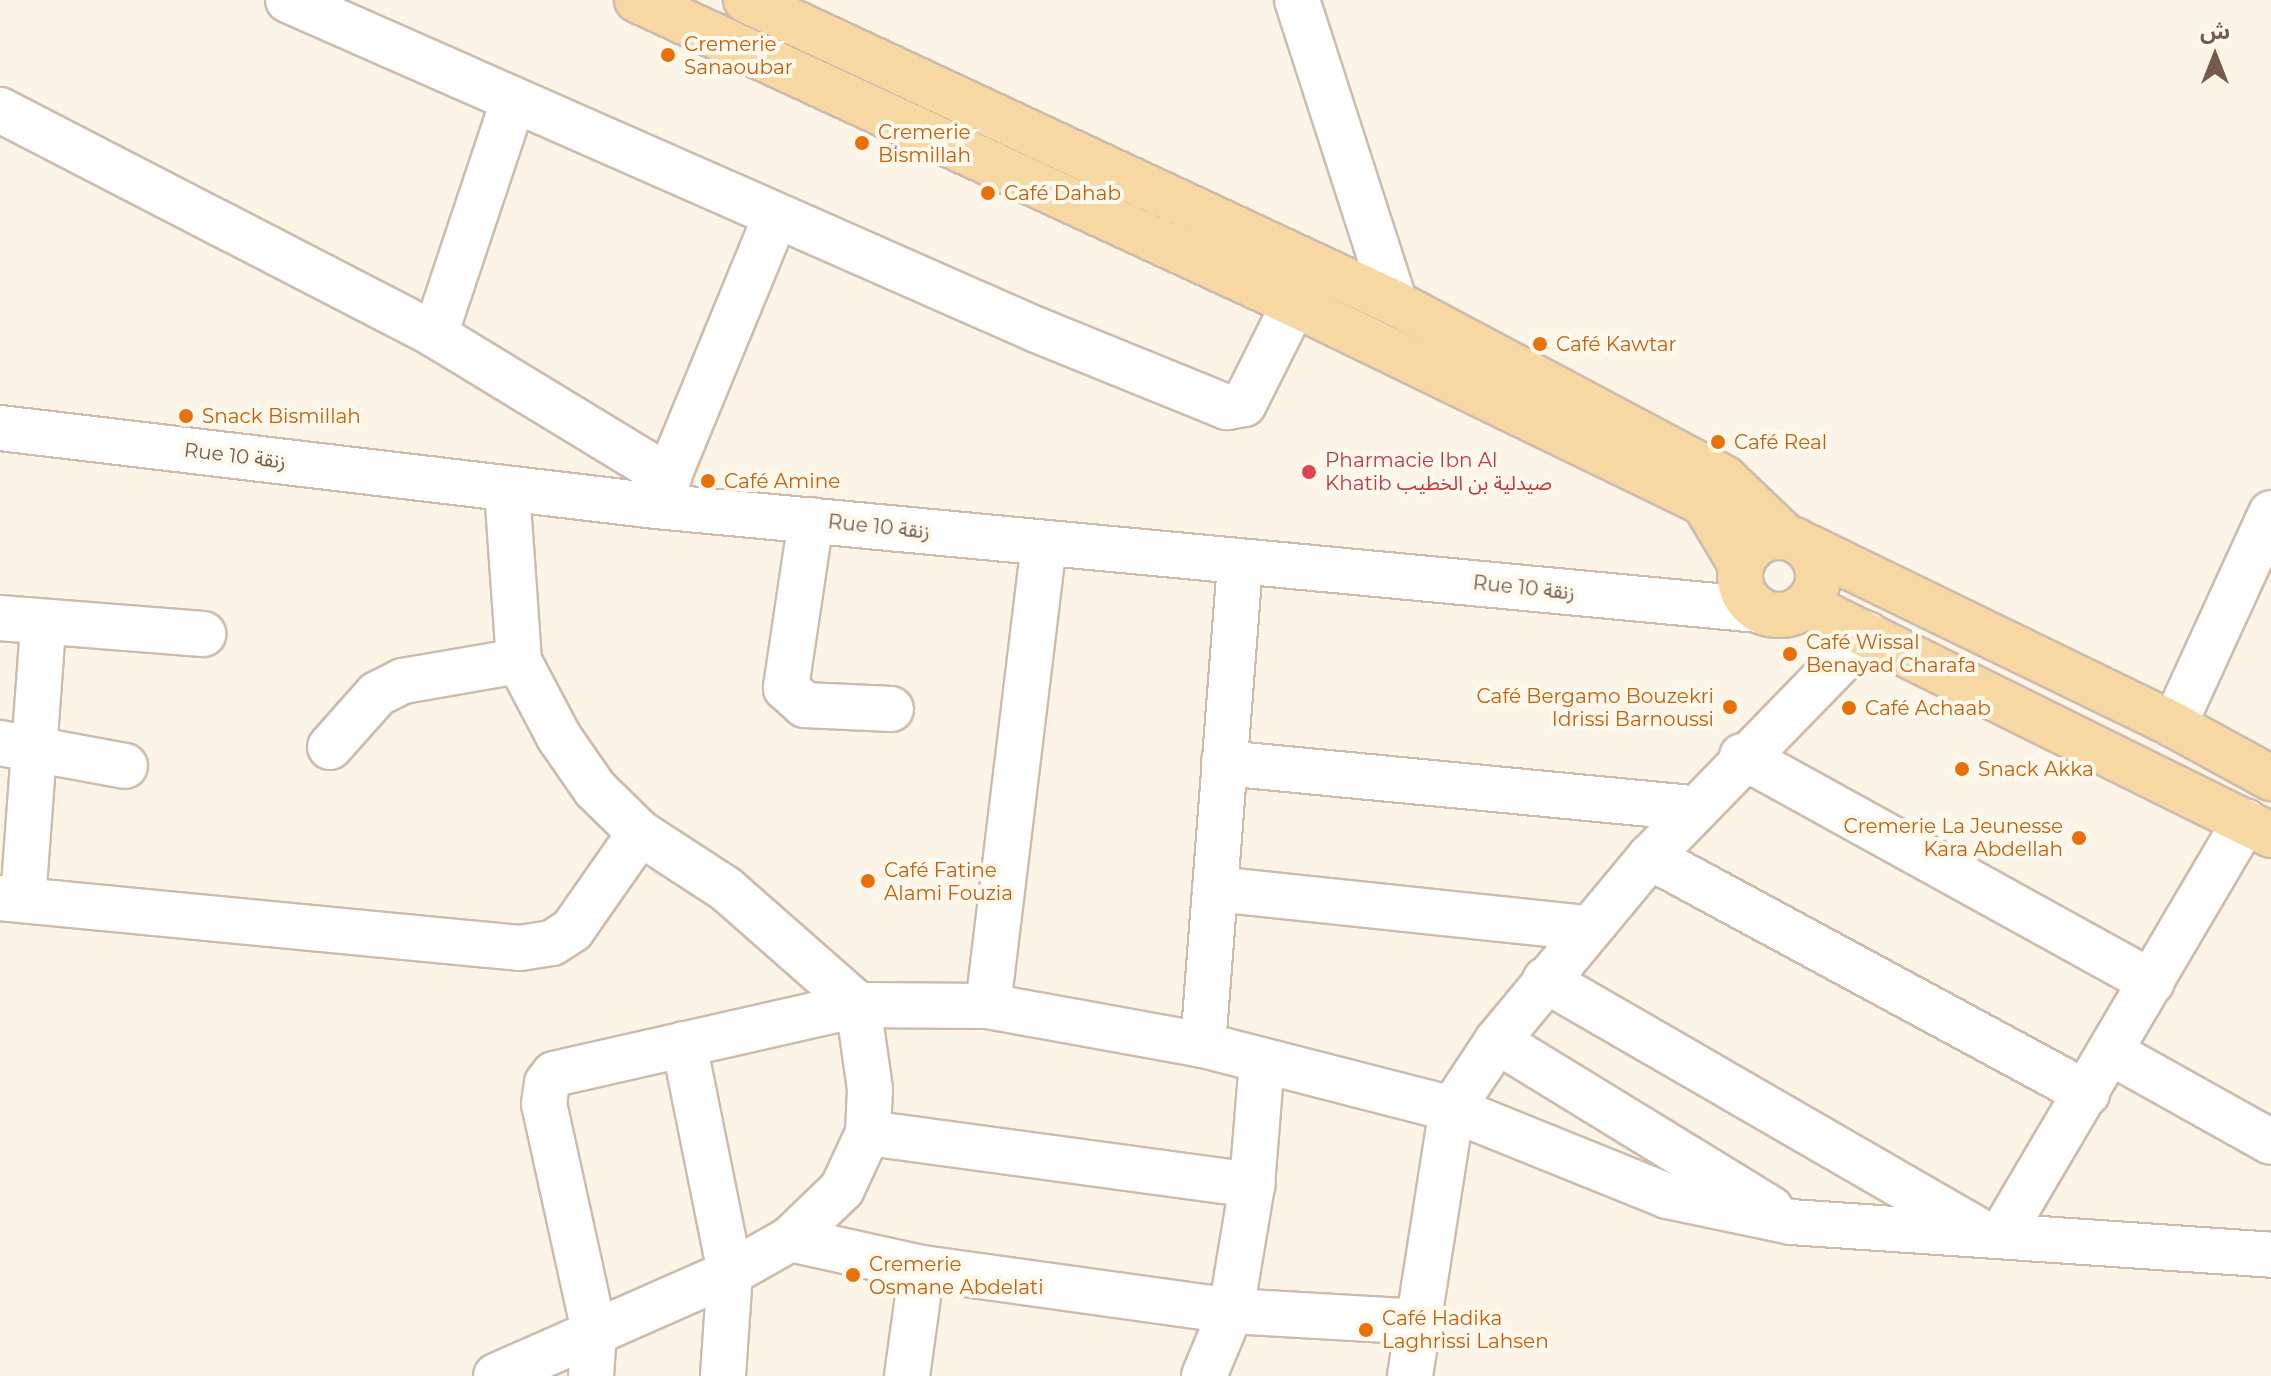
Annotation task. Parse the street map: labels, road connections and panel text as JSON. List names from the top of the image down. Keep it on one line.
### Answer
{"streets":{"street":["Rue 10 زنقة"]},"places":["Cremerie Sanaoubar","Cremerie Bismillah","Café Dahab","Café Kawtar","Snack Bismillah","Café Real","Pharmacie Ibn Al Khatib صيدلية بن الخطيب","Café Amine","Café Wissal Benayad Charafa","Café Bergamo Bouzekri Idrissi Barnoussi","Café Achaab","Snack Akka","Cremerie La Jeunesse Kara Abdellah","Café Fatine Alami Fouzia","Cremerie Osmane Abdelati","Café Hadika Laghrissi Lahsen"],"north":"top"}
